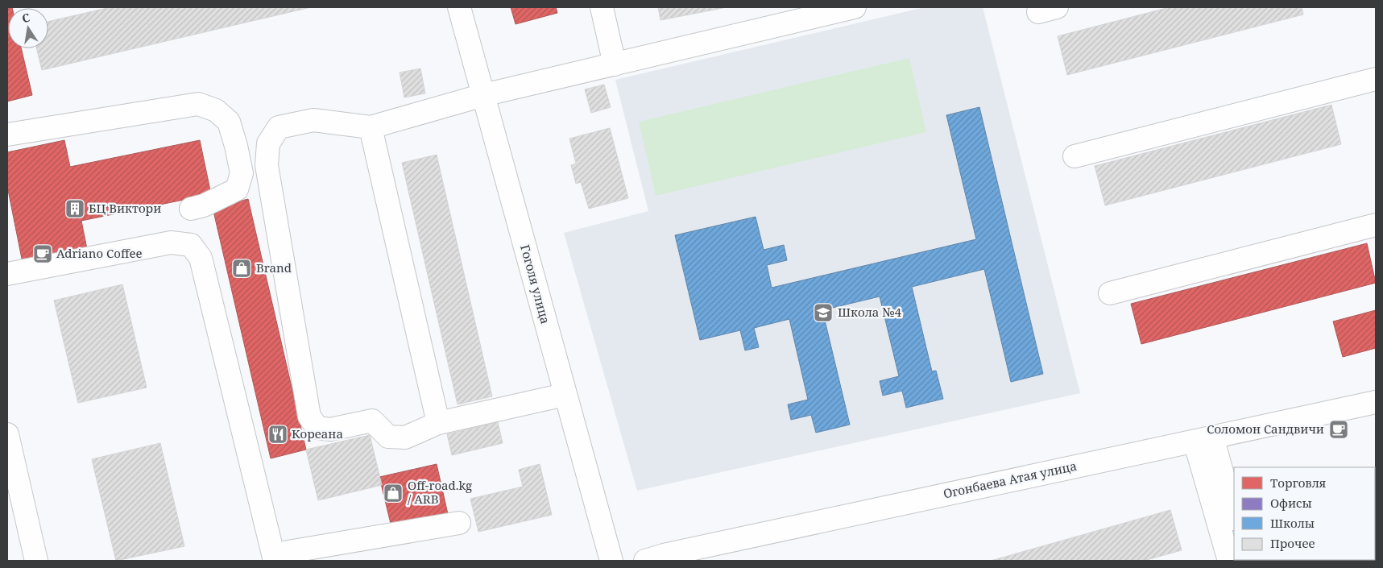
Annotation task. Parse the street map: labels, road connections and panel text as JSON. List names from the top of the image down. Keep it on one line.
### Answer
{"streets":{"street":["Гоголя улица","Огонбаева Атая улица"]},"places":{"building":["БЦ Виктори"],"cafe":["Adriano Coffee","Соломон Сандвичи"],"shop":["Brand","Off-road.kg / ARB"],"school or university":["Школа №4"],"restaurant":["Кореана"]},"legend":["Торговля","Офисы","Школы","Прочее"],"north":"top"}
